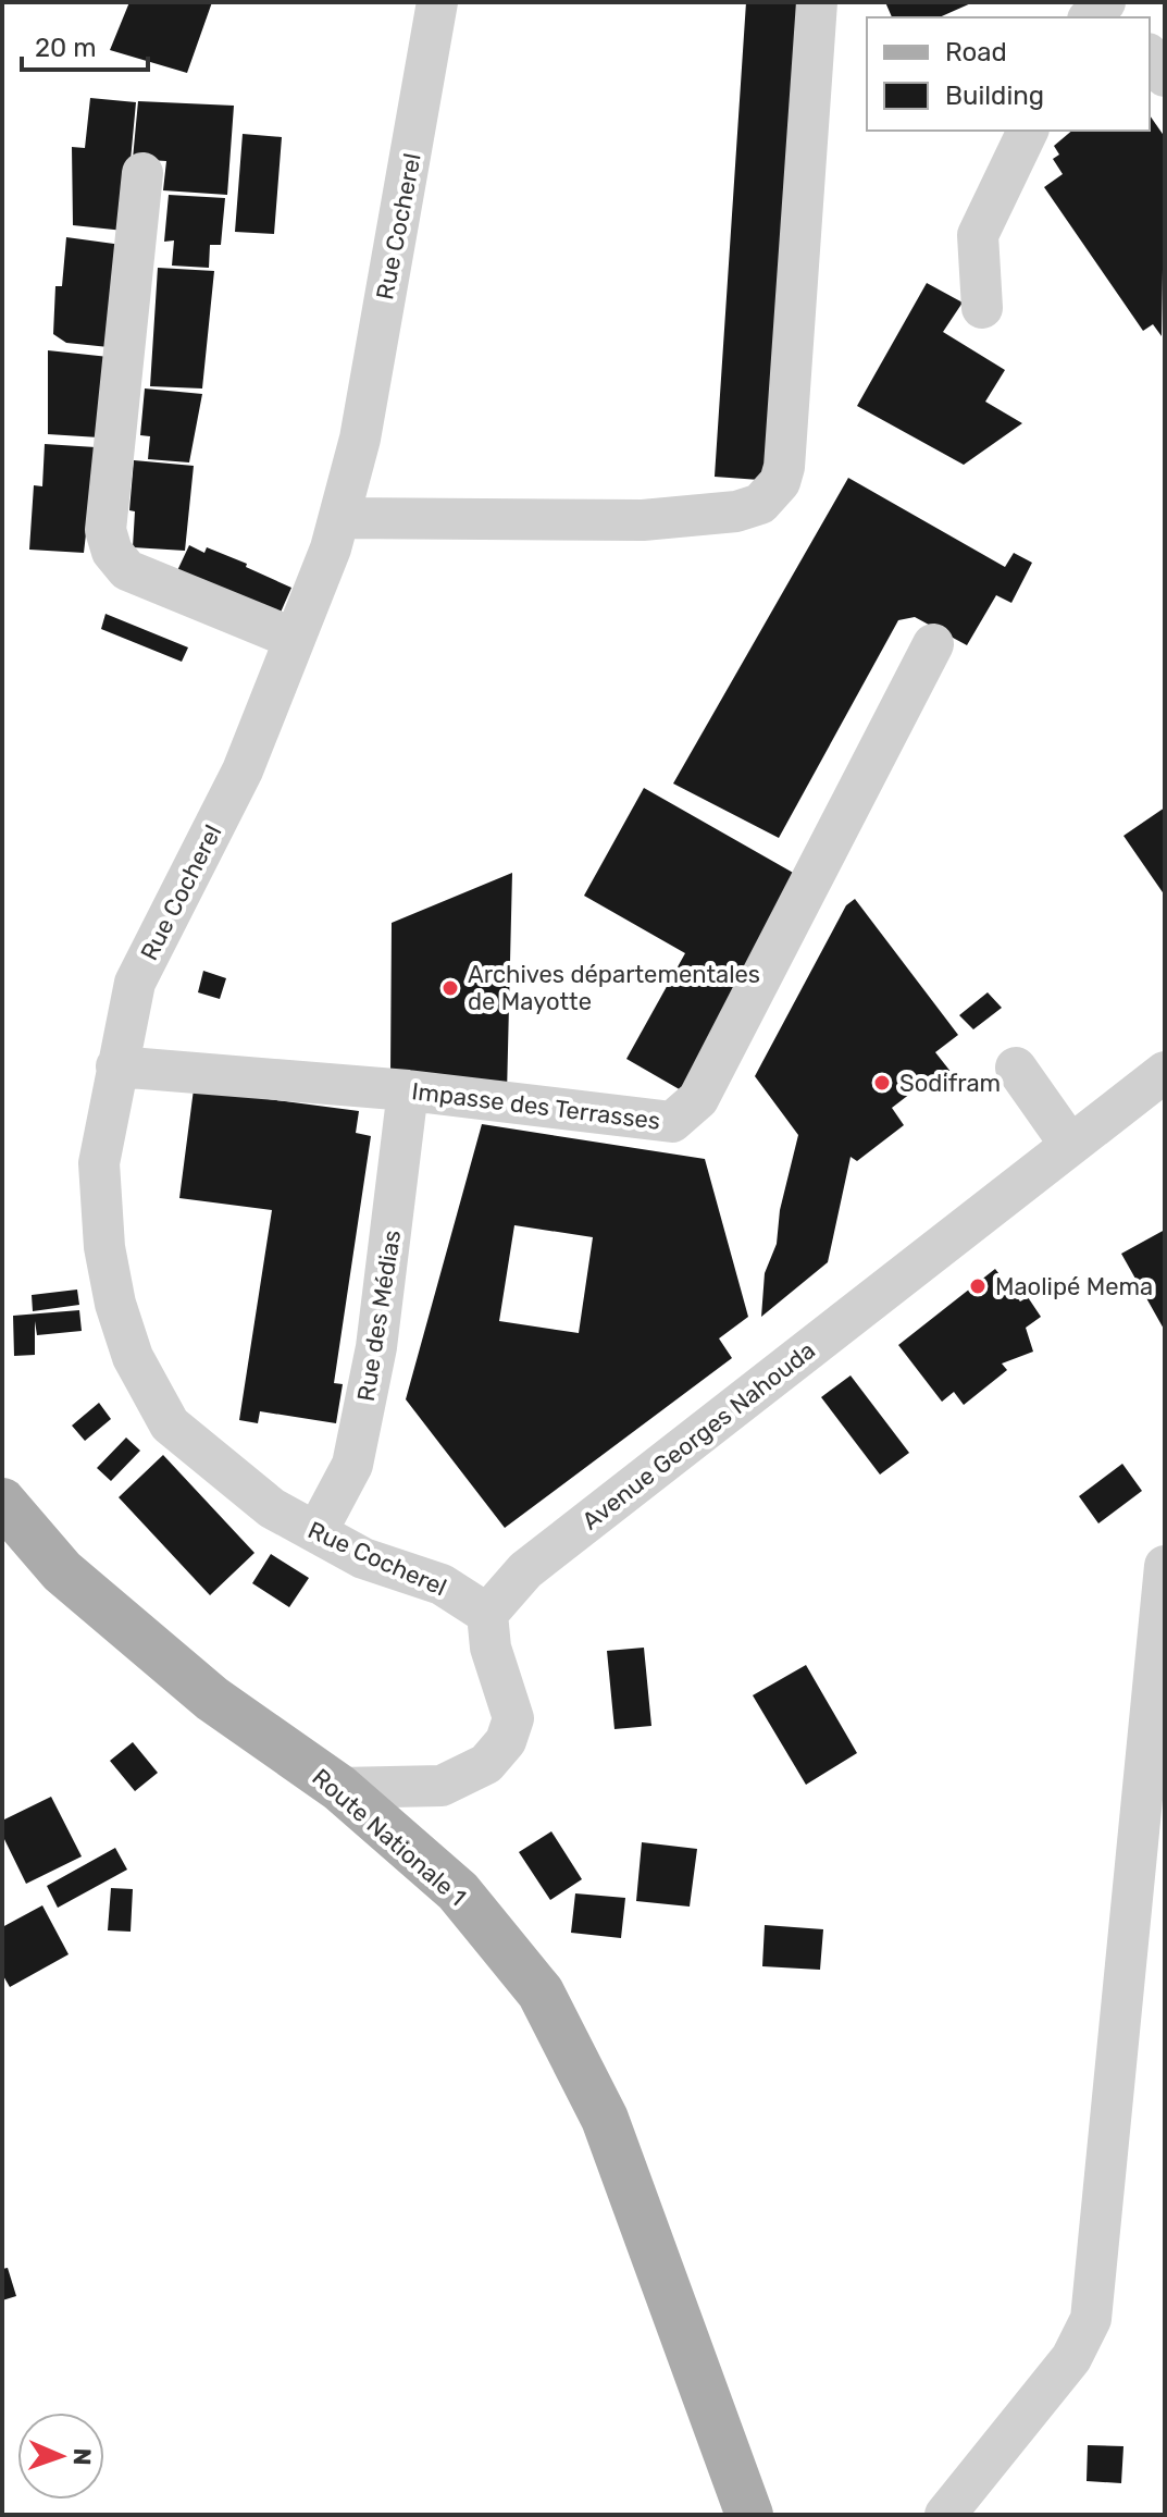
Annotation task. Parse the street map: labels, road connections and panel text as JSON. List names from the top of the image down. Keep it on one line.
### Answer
{"streets":{"main road":["Route Nationale 1"],"street":["Rue Cocherel","Impasse des Terrasses","Rue des Médias","Avenue Georges Nahouda"]},"crossings":[["Rue Cocherel","Impasse des Terrasses"],["Rue Cocherel","Rue des Médias"],["Rue Cocherel","Avenue Georges Nahouda"],["Impasse des Terrasses","Rue des Médias"]],"places":["Archives départementales de Mayotte","Sodifram","Maolipé Mema"],"legend":["Road","Building"],"scale_bar":"20 m","north":"right"}
